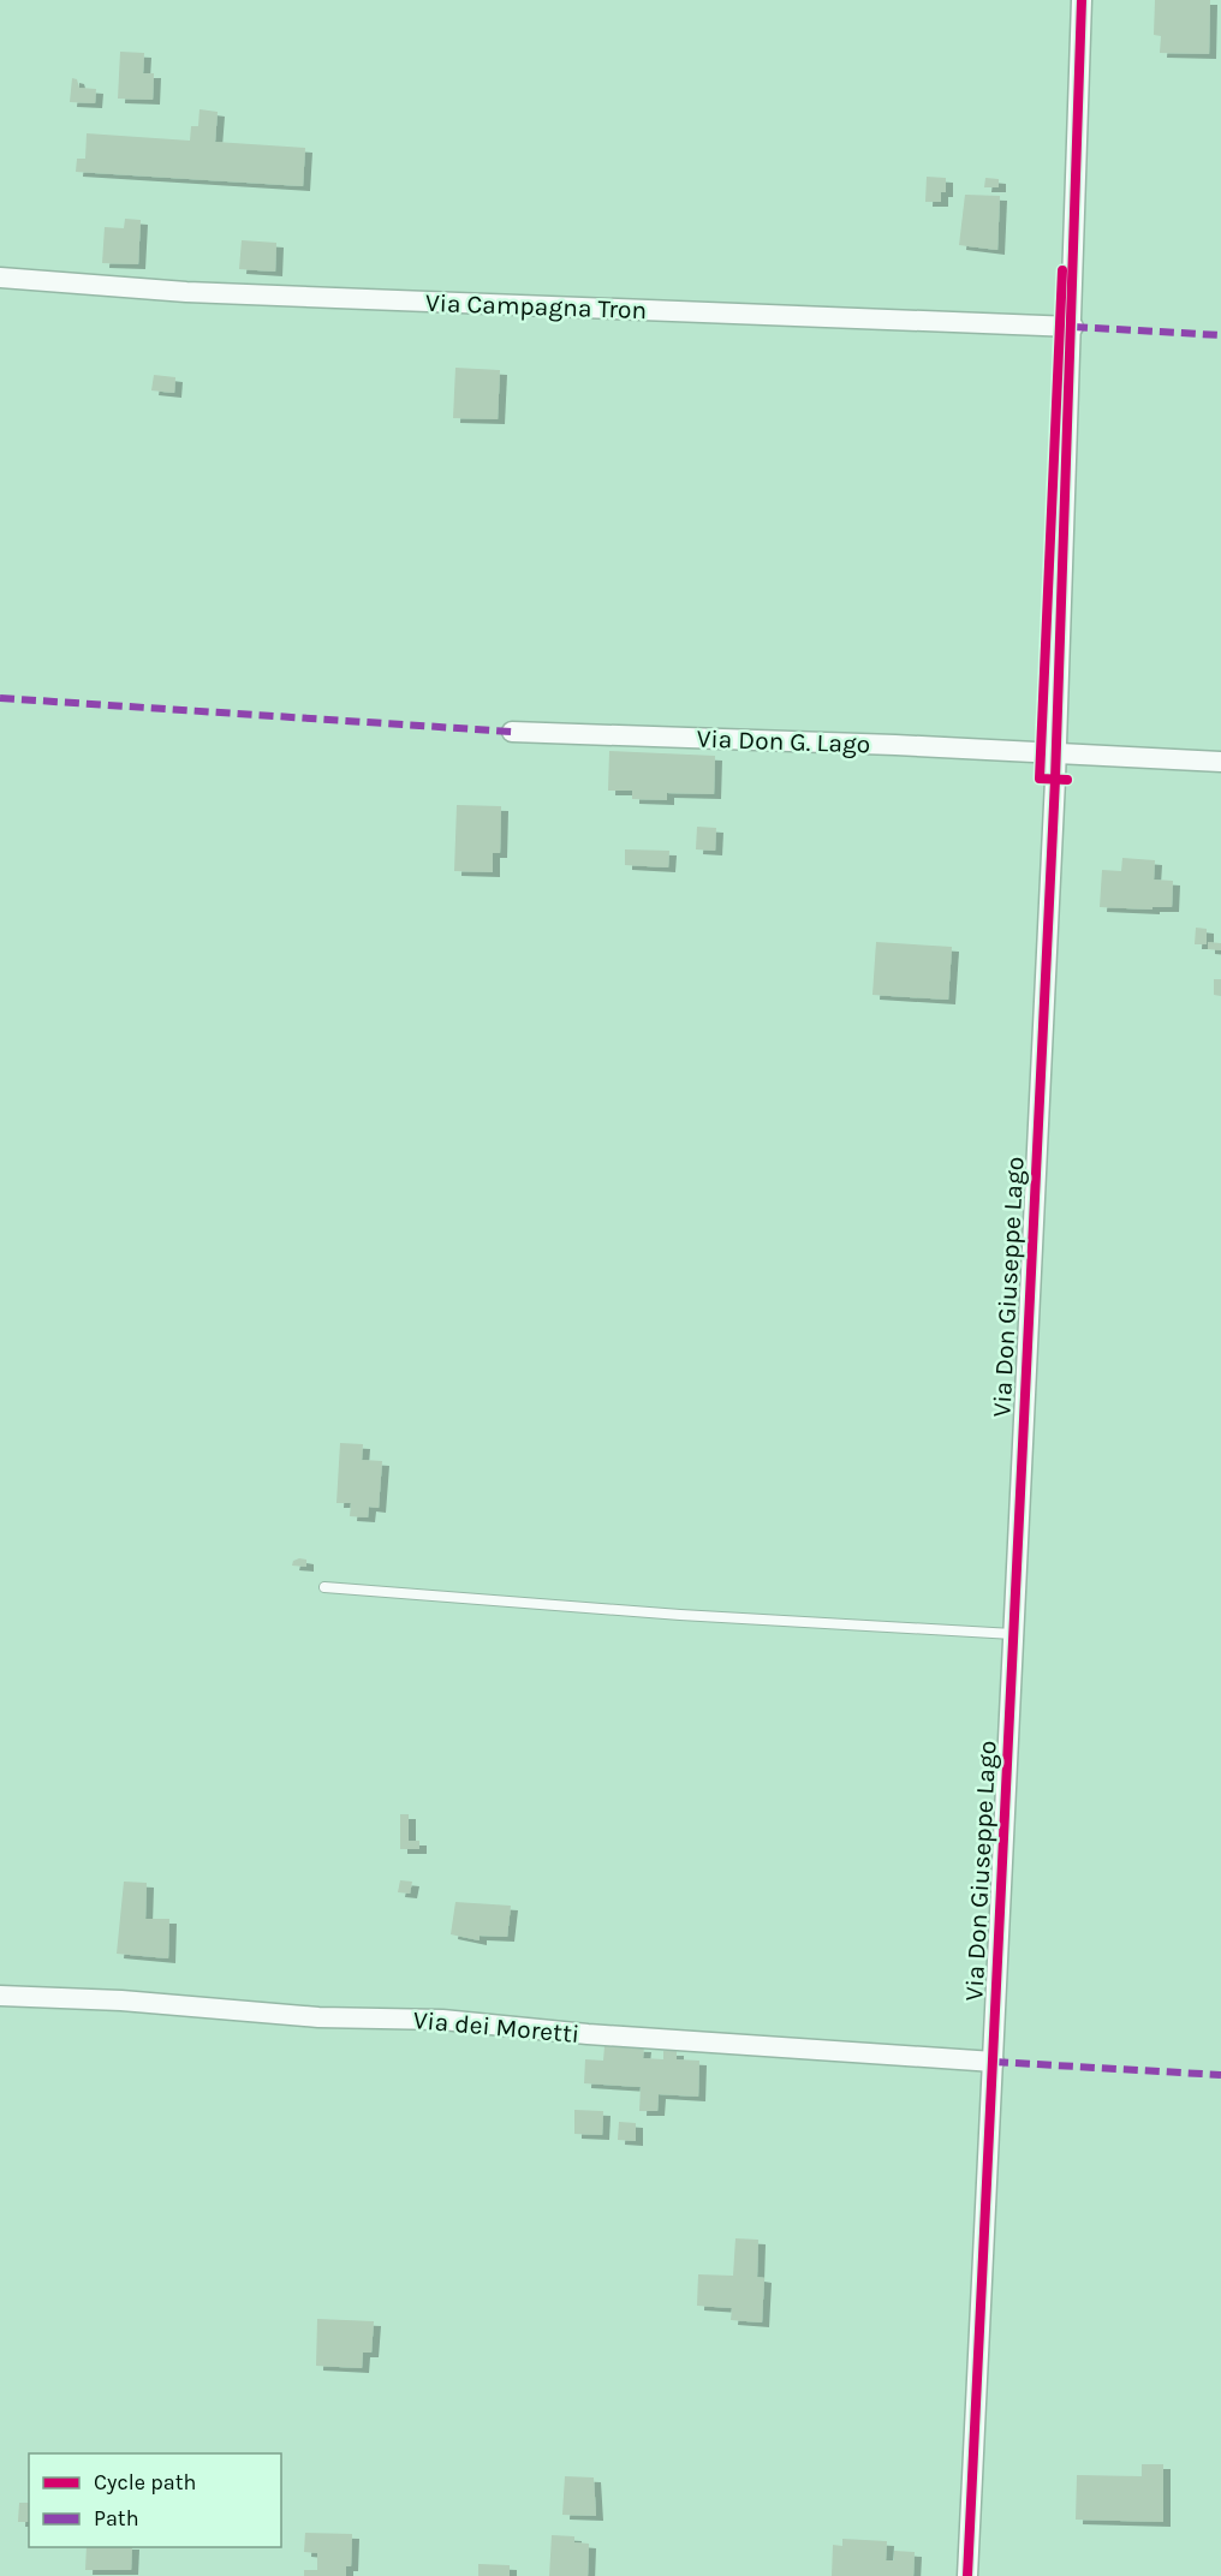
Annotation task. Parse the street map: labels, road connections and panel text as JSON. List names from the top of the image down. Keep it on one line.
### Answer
{"streets":{"street":["Via Campagna Tron","Via Don G. Lago","Via Don Giuseppe Lago","Via dei Moretti"]},"crossings":[["Via Campagna Tron","Via Don Giuseppe Lago"],["Via Don G. Lago","Via Don Giuseppe Lago"],["Via Don Giuseppe Lago","Via dei Moretti"]],"legend":["Cycle path","Path"]}
